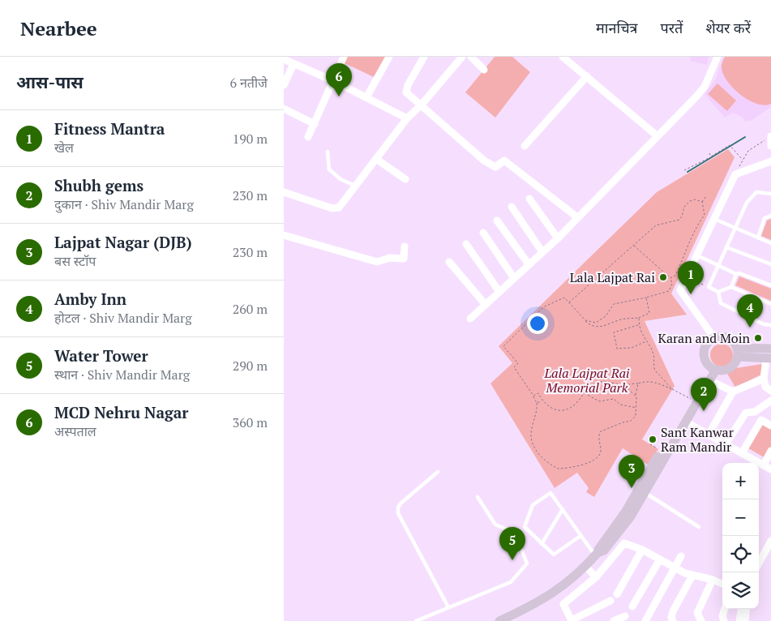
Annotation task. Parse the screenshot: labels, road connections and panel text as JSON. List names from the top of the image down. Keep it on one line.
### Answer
{"parks":["Lala Lajpat Rai Memorial Park"],"places":["Lala Lajpat Rai","Karan and Moin","Sant Kanwar Ram Mandir"],"page":{"header":"Nearbee","nav":["मानचित्र","परतें","शेयर करें"],"heading":["आस-पास","6 नतीजे"],"pins":["6","1","4","2","3","5"],"list":[{"mark":"1","name":"Fitness Mantra","note":"खेल","value":"190 m"},{"mark":"2","name":"Shubh gems","note":"दुकान · Shiv Mandir Marg","value":"230 m"},{"mark":"3","name":"Lajpat Nagar (DJB)","note":"बस स्टॉप","value":"230 m"},{"mark":"4","name":"Amby Inn","note":"होटल · Shiv Mandir Marg","value":"260 m"},{"mark":"5","name":"Water Tower","note":"स्थान · Shiv Mandir Marg","value":"290 m"},{"mark":"6","name":"MCD Nehru Nagar","note":"अस्पताल","value":"360 m"}],"map_buttons":["+","−"]}}
